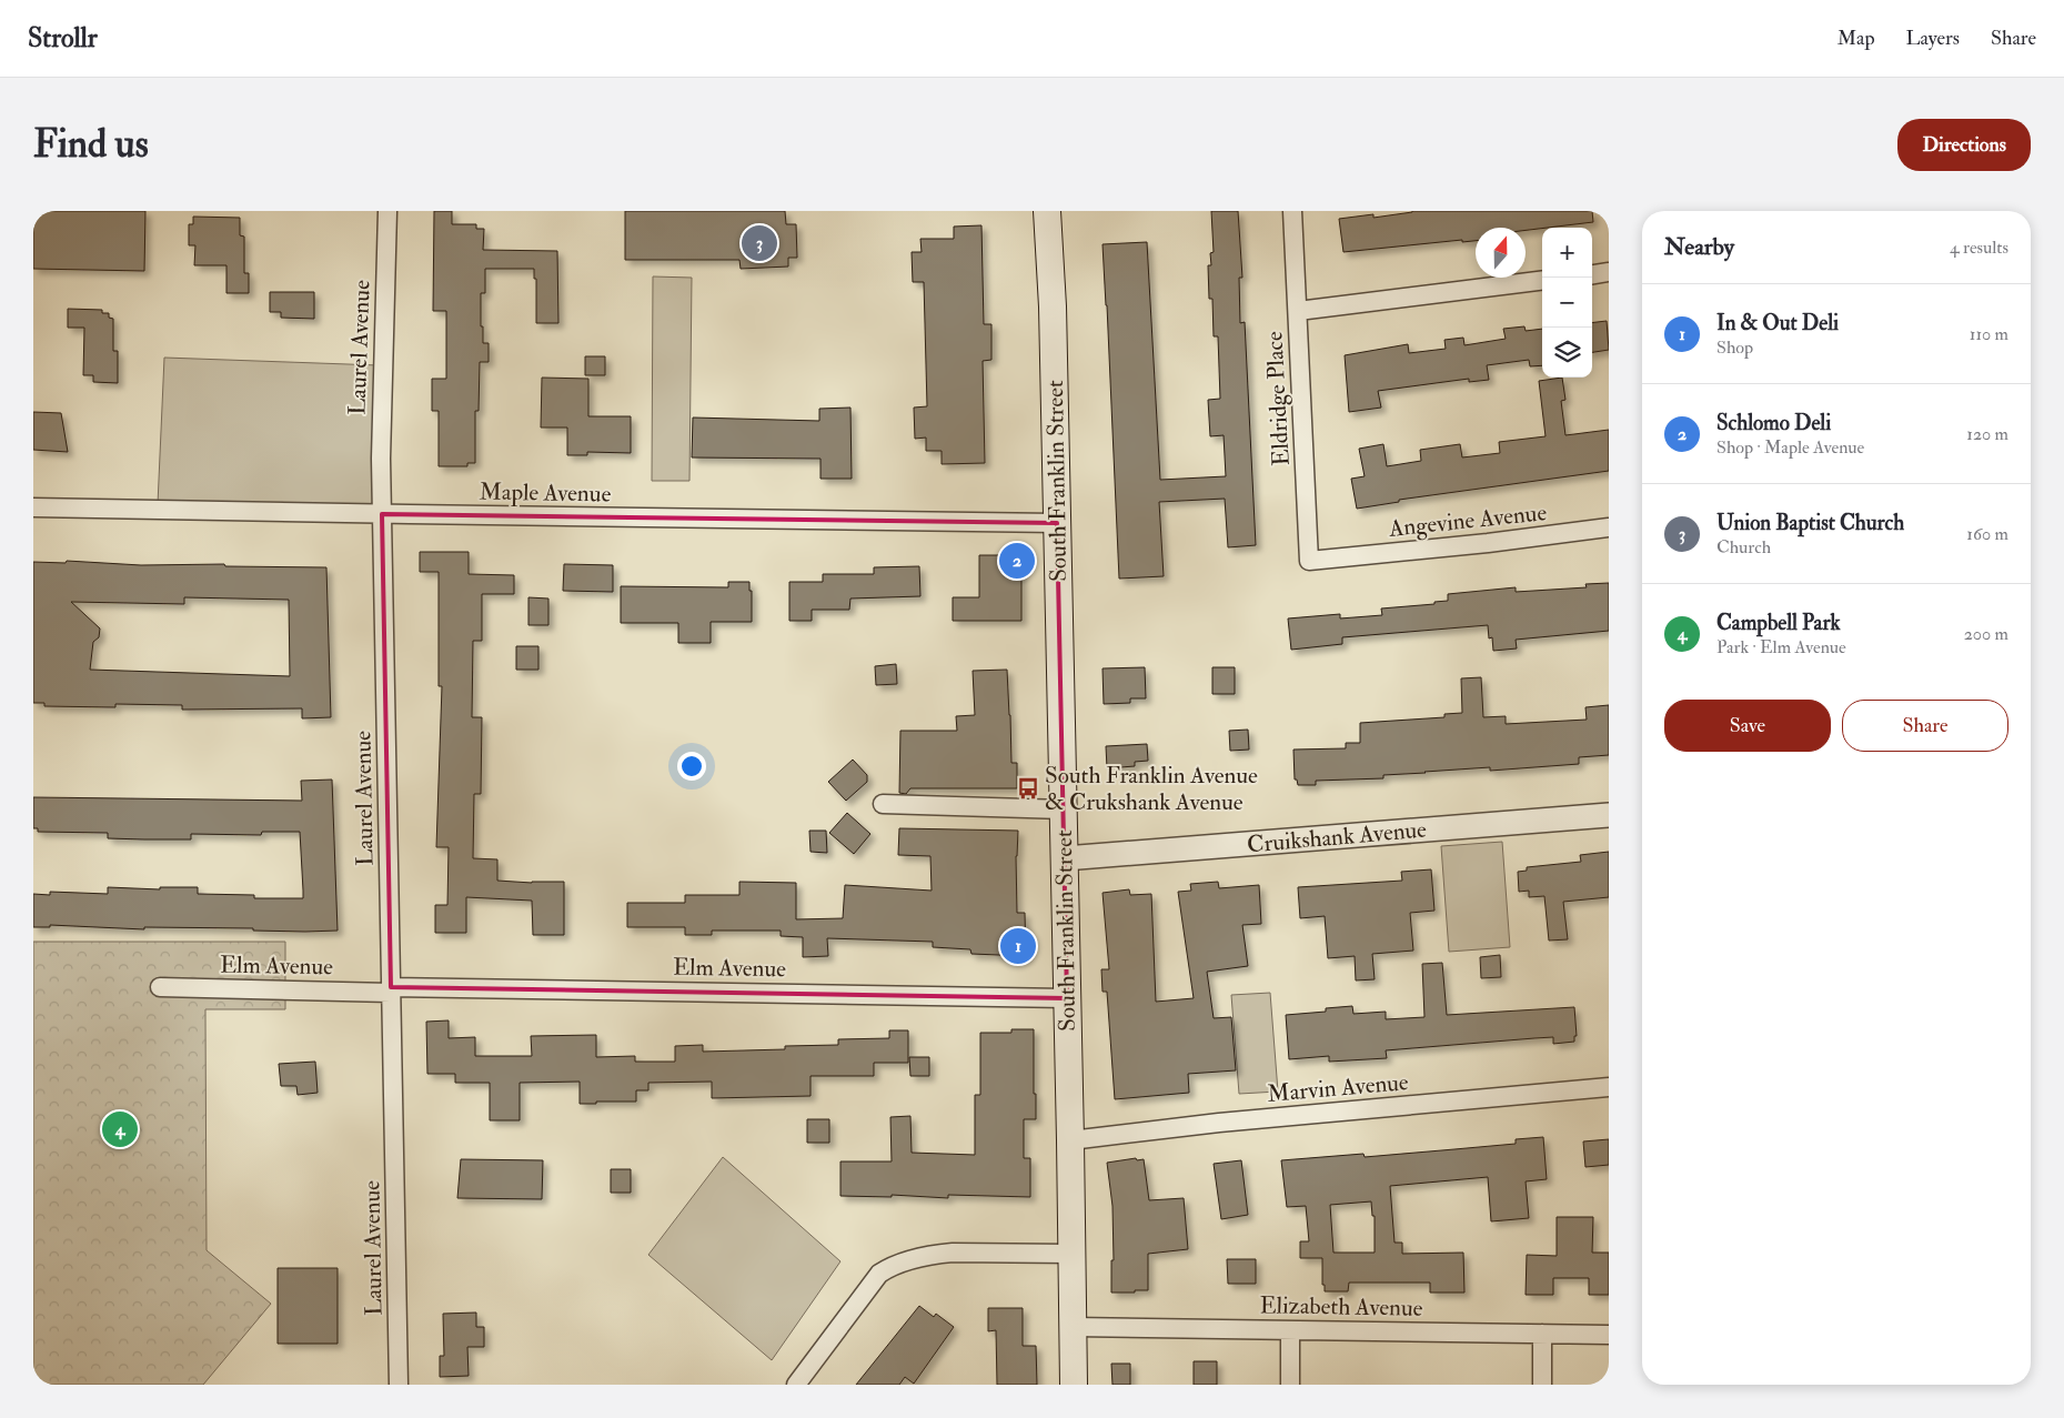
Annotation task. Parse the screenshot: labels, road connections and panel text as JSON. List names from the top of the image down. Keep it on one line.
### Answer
{"streets":{"main road":["South Franklin Street"],"street":["Laurel Avenue","Eldridge Place","Maple Avenue","Angevine Avenue","Cruikshank Avenue","Elm Avenue","Marvin Avenue","Elizabeth Avenue"]},"crossings":[["Laurel Avenue","Maple Avenue"],["Laurel Avenue","Elm Avenue"],["Eldridge Place","Angevine Avenue"],["South Franklin Street","Maple Avenue"],["South Franklin Street","Cruikshank Avenue"],["South Franklin Street","Elm Avenue"],["South Franklin Street","Marvin Avenue"],["South Franklin Street","Elizabeth Avenue"]],"places":{"bus stop":["South Franklin Avenue & Crukshank Avenue"]},"north":"top","page":{"header":"Strollr","nav":["Map","Layers","Share"],"buttons":["Directions",["Save","Share"]],"title":"Find us","heading":["Nearby","4 results"],"pins":["3","2","1","4"],"map_buttons":["+","−"],"list":[{"mark":"1","name":"In & Out Deli","note":"Shop","value":"110 m"},{"mark":"2","name":"Schlomo Deli","note":"Shop · Maple Avenue","value":"120 m"},{"mark":"3","name":"Union Baptist Church","note":"Church","value":"160 m"},{"mark":"4","name":"Campbell Park","note":"Park · Elm Avenue","value":"200 m"}]}}
